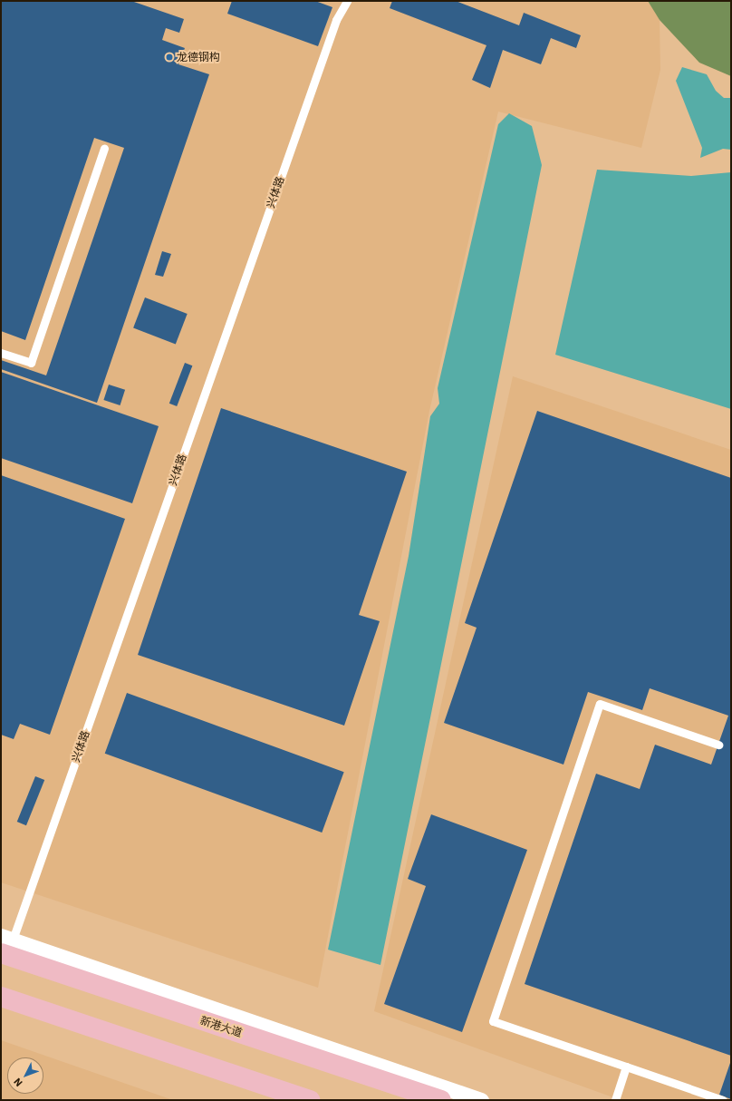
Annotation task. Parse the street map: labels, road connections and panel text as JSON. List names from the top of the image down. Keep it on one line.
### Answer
{"streets":{"main road":["新港大道"],"lane":["兴体路"]},"crossings":[["兴体路","新港大道"]],"places":["龙德钢构"],"north":"bottom left"}
